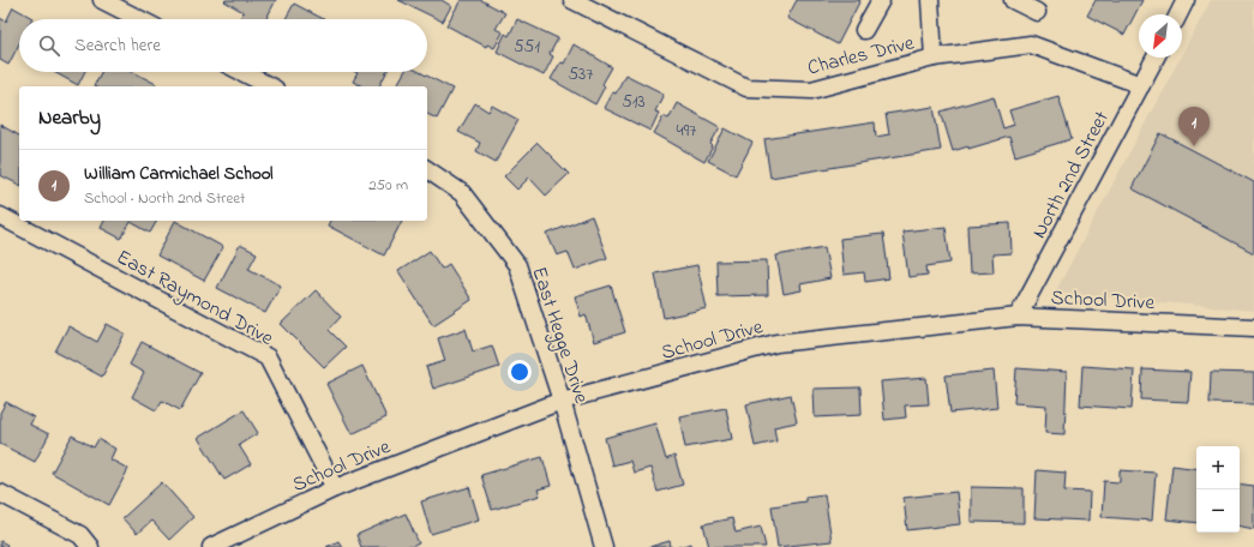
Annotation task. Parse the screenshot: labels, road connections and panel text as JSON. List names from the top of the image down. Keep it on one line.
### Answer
{"streets":{"street":["Charles Drive","North 2nd Street","East Raymond Drive","School Drive","East Hegge Drive"]},"crossings":[["Charles Drive","North 2nd Street"],["North 2nd Street","School Drive"],["East Raymond Drive","School Drive"],["School Drive","East Hegge Drive"]],"house_numbers":["551","537","513","497"],"north":"bottom left","page":{"search":"Search here","heading":"Nearby","pins":"1","list":[{"mark":"1","name":"William Carmichael School","note":"School · North 2nd Street","value":"250 m"}],"map_buttons":["+","−"]}}
